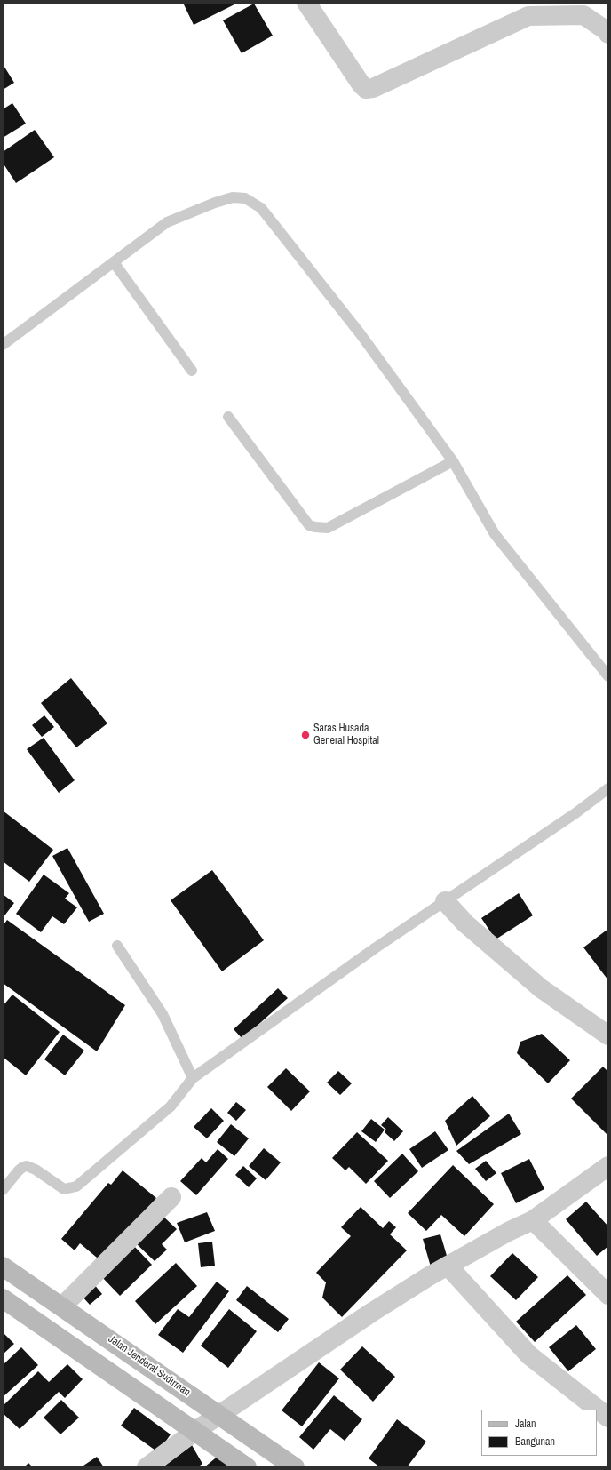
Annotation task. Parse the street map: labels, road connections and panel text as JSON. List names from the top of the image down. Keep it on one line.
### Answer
{"streets":{"main road":["Jalan Jenderal Sudirman"]},"places":["Saras Husada General Hospital"],"legend":["Jalan","Bangunan"]}
